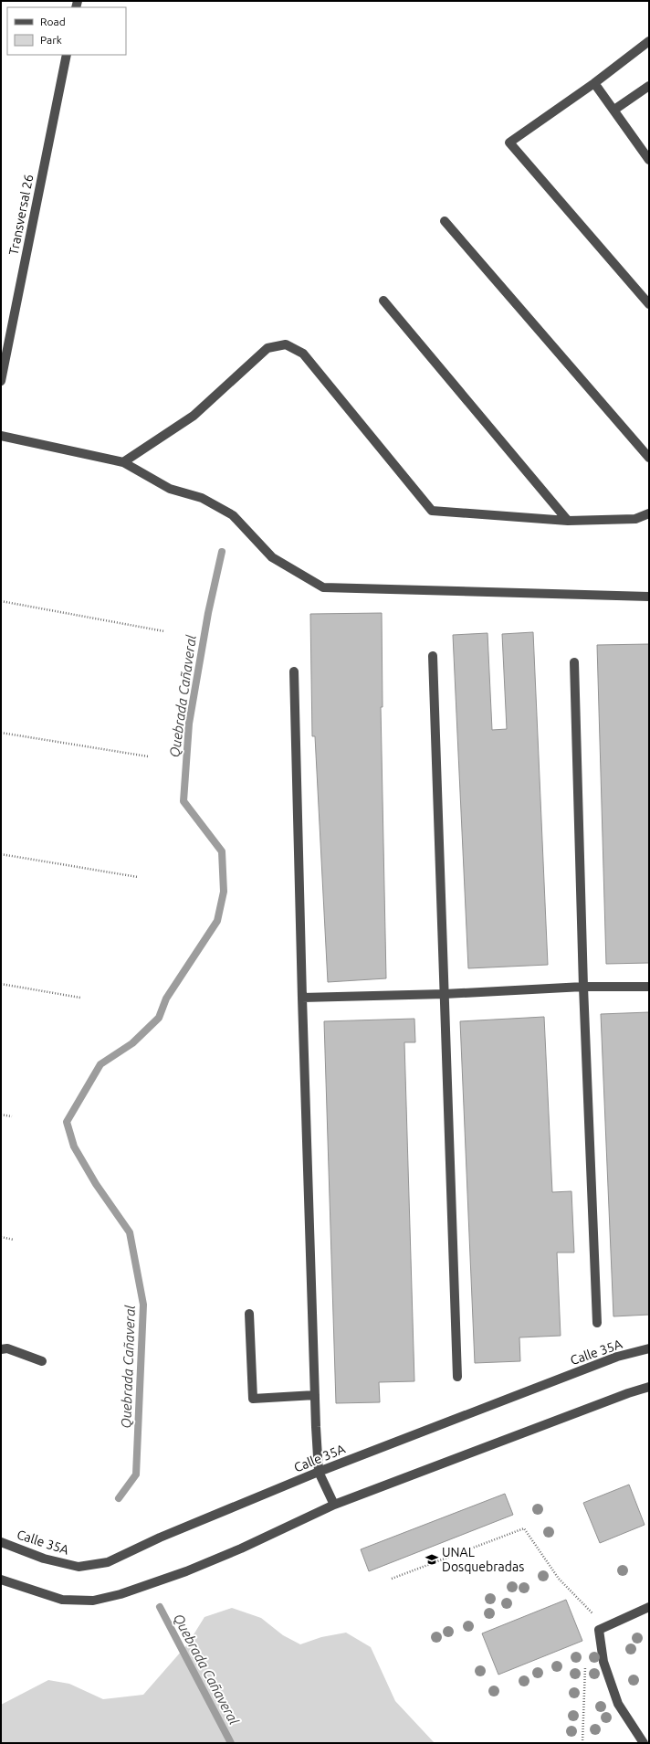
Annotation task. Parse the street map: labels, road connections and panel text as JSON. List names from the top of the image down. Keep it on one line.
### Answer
{"streets":{"street":["Transversal 26","Calle 35A"]},"water":["Quebrada Cañaveral"],"places":{"school or university":["UNAL Dosquebradas"]},"legend":["Road","Park"]}
